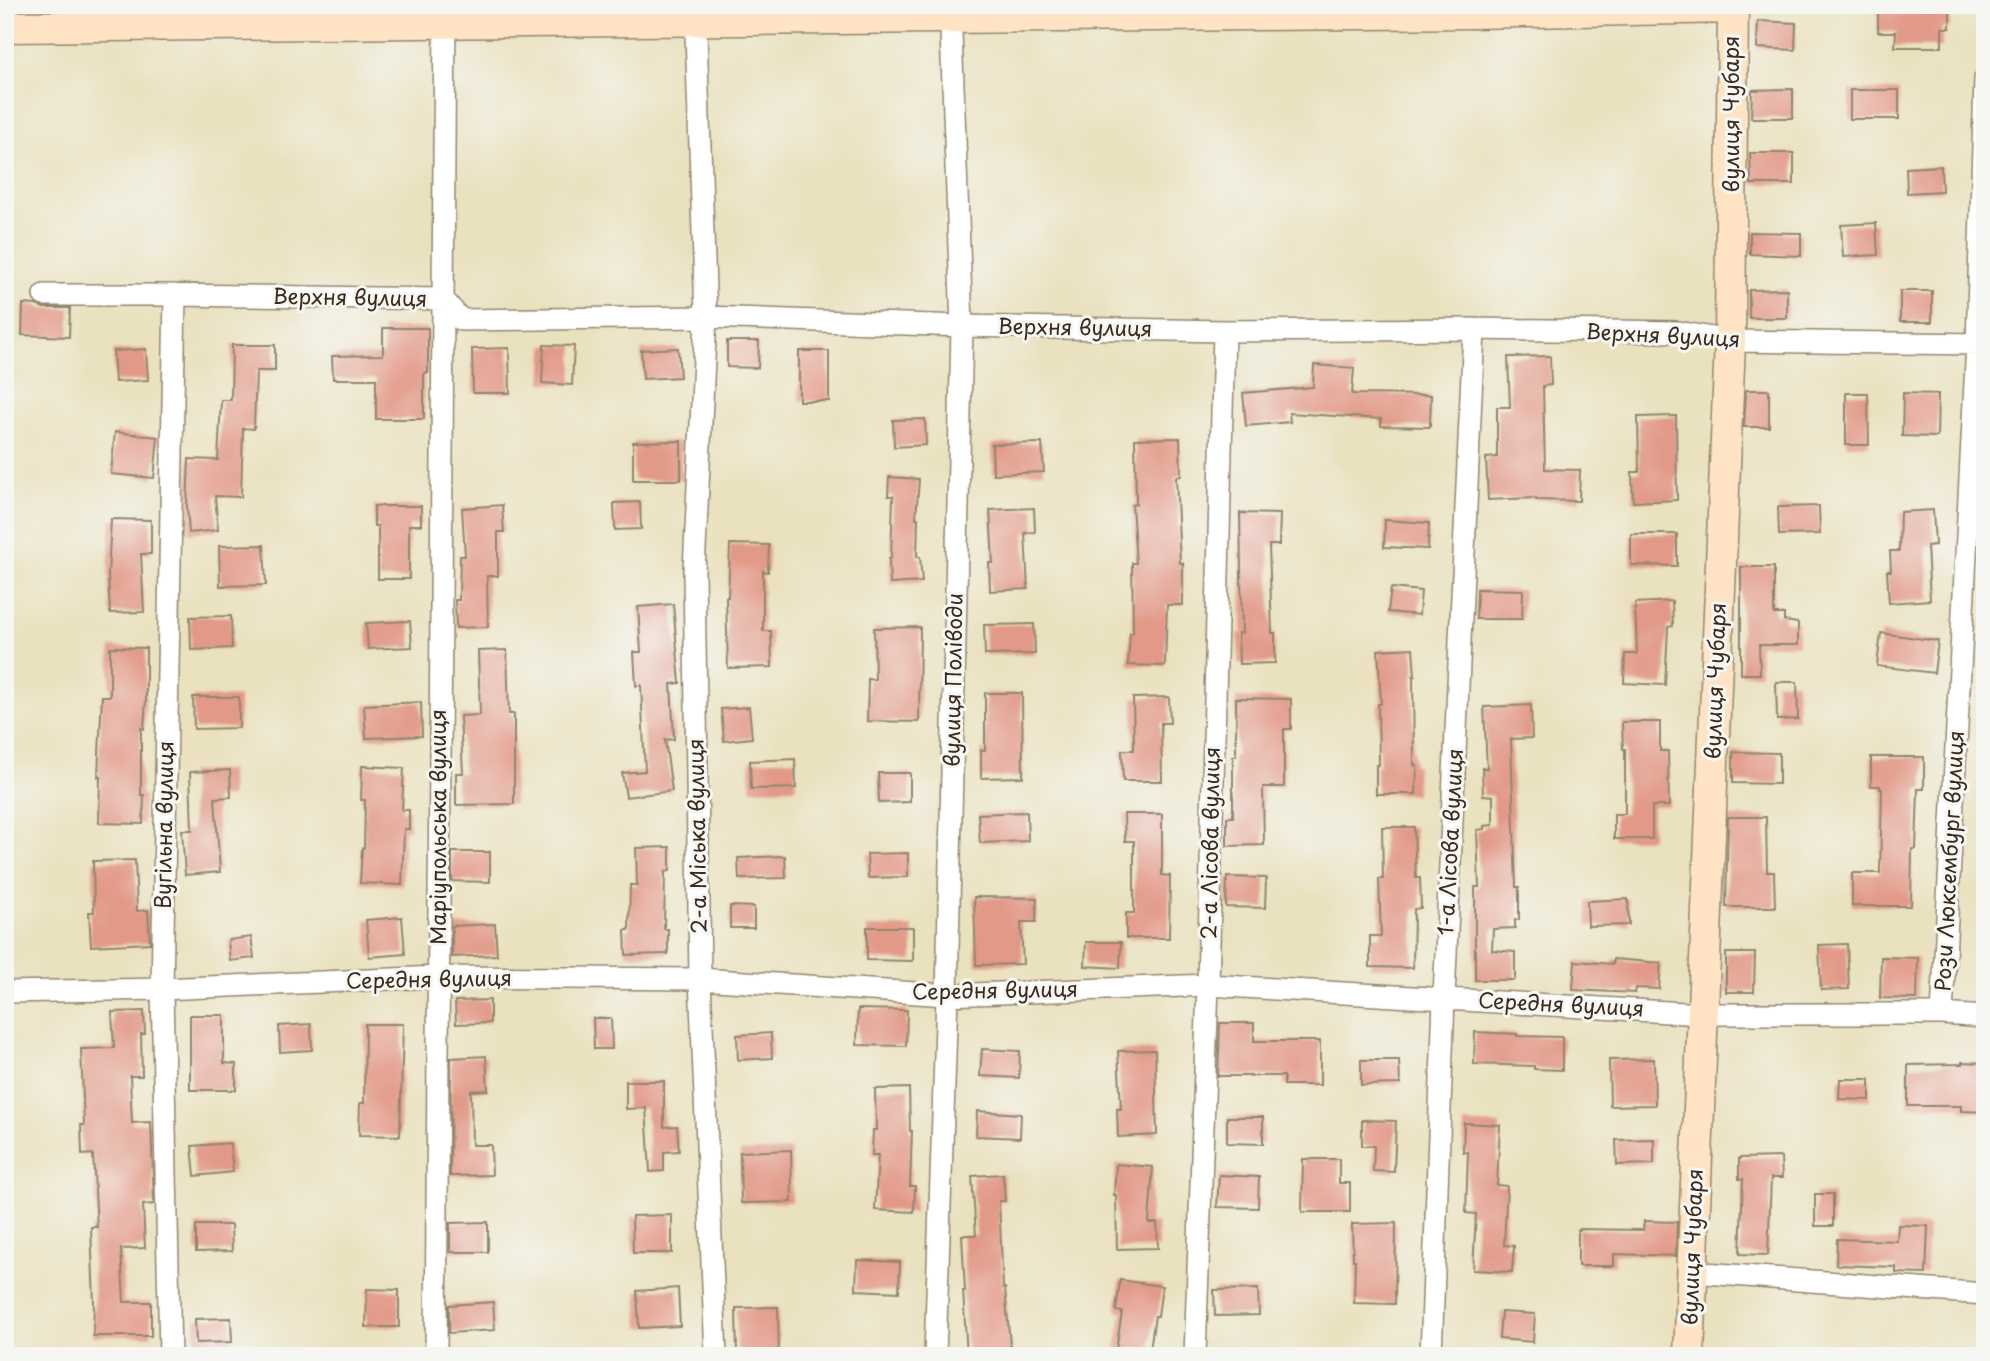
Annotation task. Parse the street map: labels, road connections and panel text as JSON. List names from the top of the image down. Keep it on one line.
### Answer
{"streets":{"street":["вулиця Чубаря","Верхня вулиця","вулиця Поліводи","Вугільна вулиця","Маріупольська вулиця","2-а Міська вулиця","1-а Лісова вулиця","2-а Лісова вулиця","Рози Люксембург вулиця","Середня вулиця"]},"crossings":[["вулиця Чубаря","Верхня вулиця"],["вулиця Чубаря","Середня вулиця"],["Верхня вулиця","вулиця Поліводи"],["Верхня вулиця","Вугільна вулиця"],["Верхня вулиця","Маріупольська вулиця"],["Верхня вулиця","2-а Міська вулиця"],["Верхня вулиця","1-а Лісова вулиця"],["Верхня вулиця","2-а Лісова вулиця"],["Верхня вулиця","Рози Люксембург вулиця"],["вулиця Поліводи","Середня вулиця"],["Вугільна вулиця","Середня вулиця"],["Маріупольська вулиця","Середня вулиця"],["2-а Міська вулиця","Середня вулиця"],["1-а Лісова вулиця","Середня вулиця"],["2-а Лісова вулиця","Середня вулиця"],["Рози Люксембург вулиця","Середня вулиця"]]}
